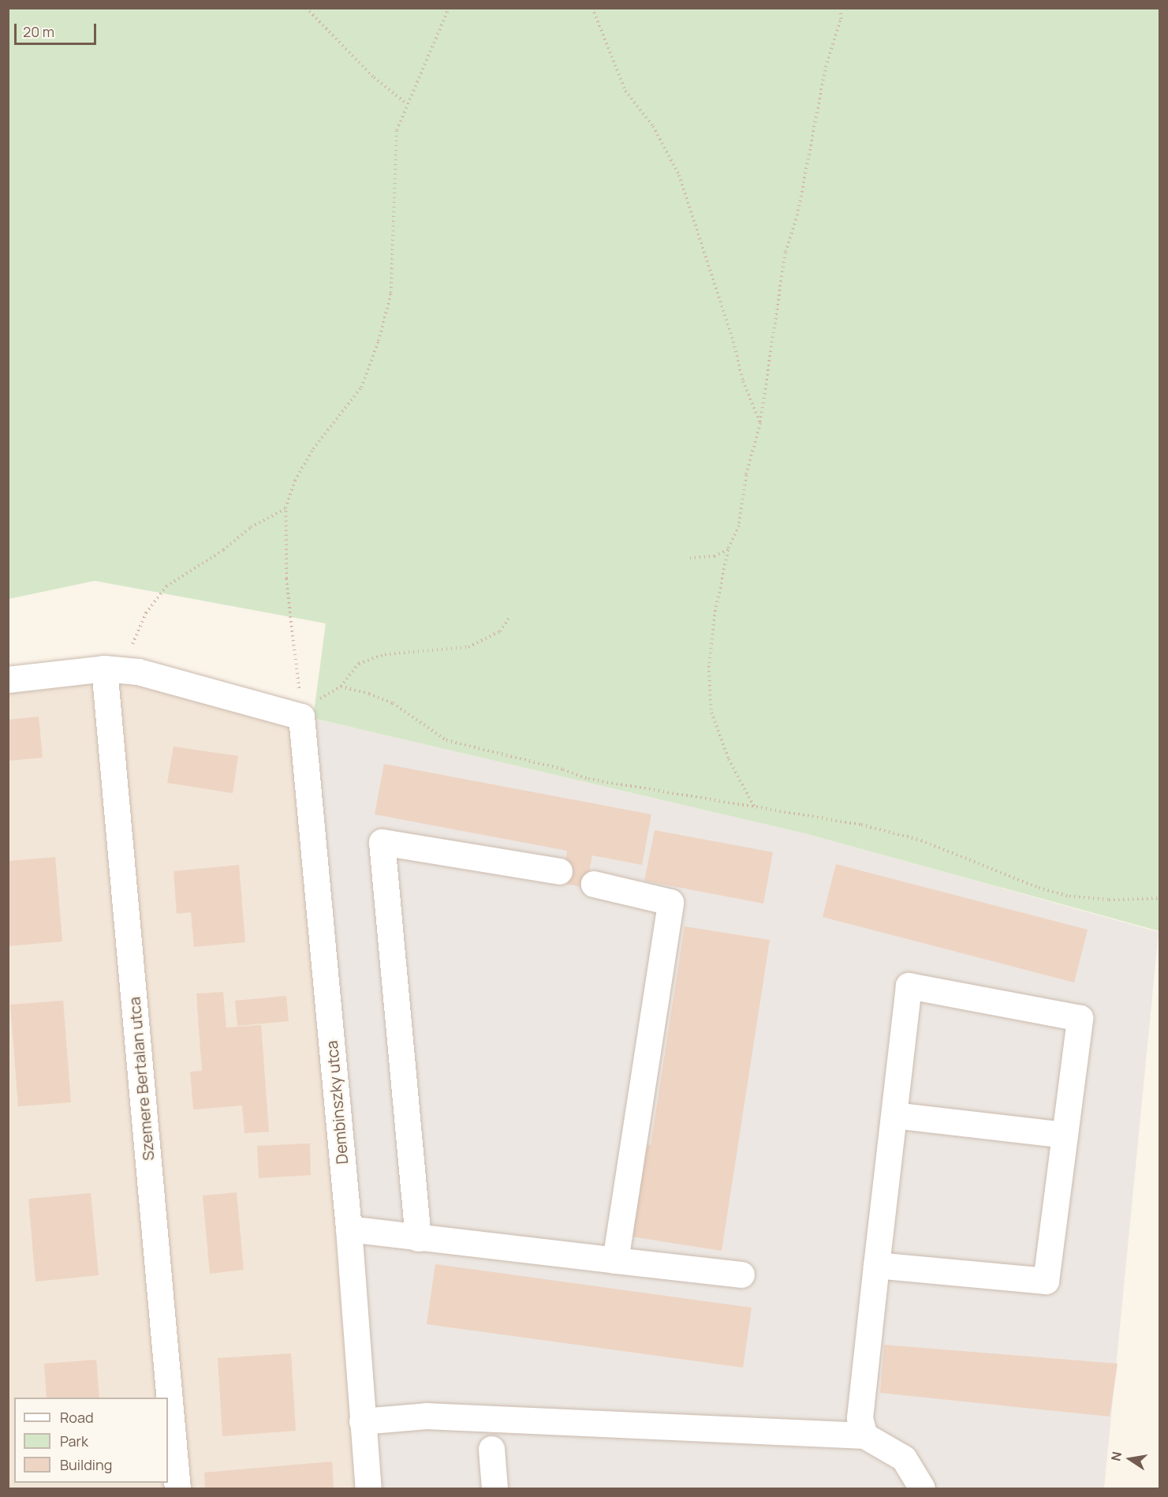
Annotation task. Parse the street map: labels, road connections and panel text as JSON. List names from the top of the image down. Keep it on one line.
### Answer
{"streets":{"street":["Szemere Bertalan utca","Dembinszky utca"]},"legend":["Road","Park","Building"],"scale_bar":"20 m","north":"left"}
